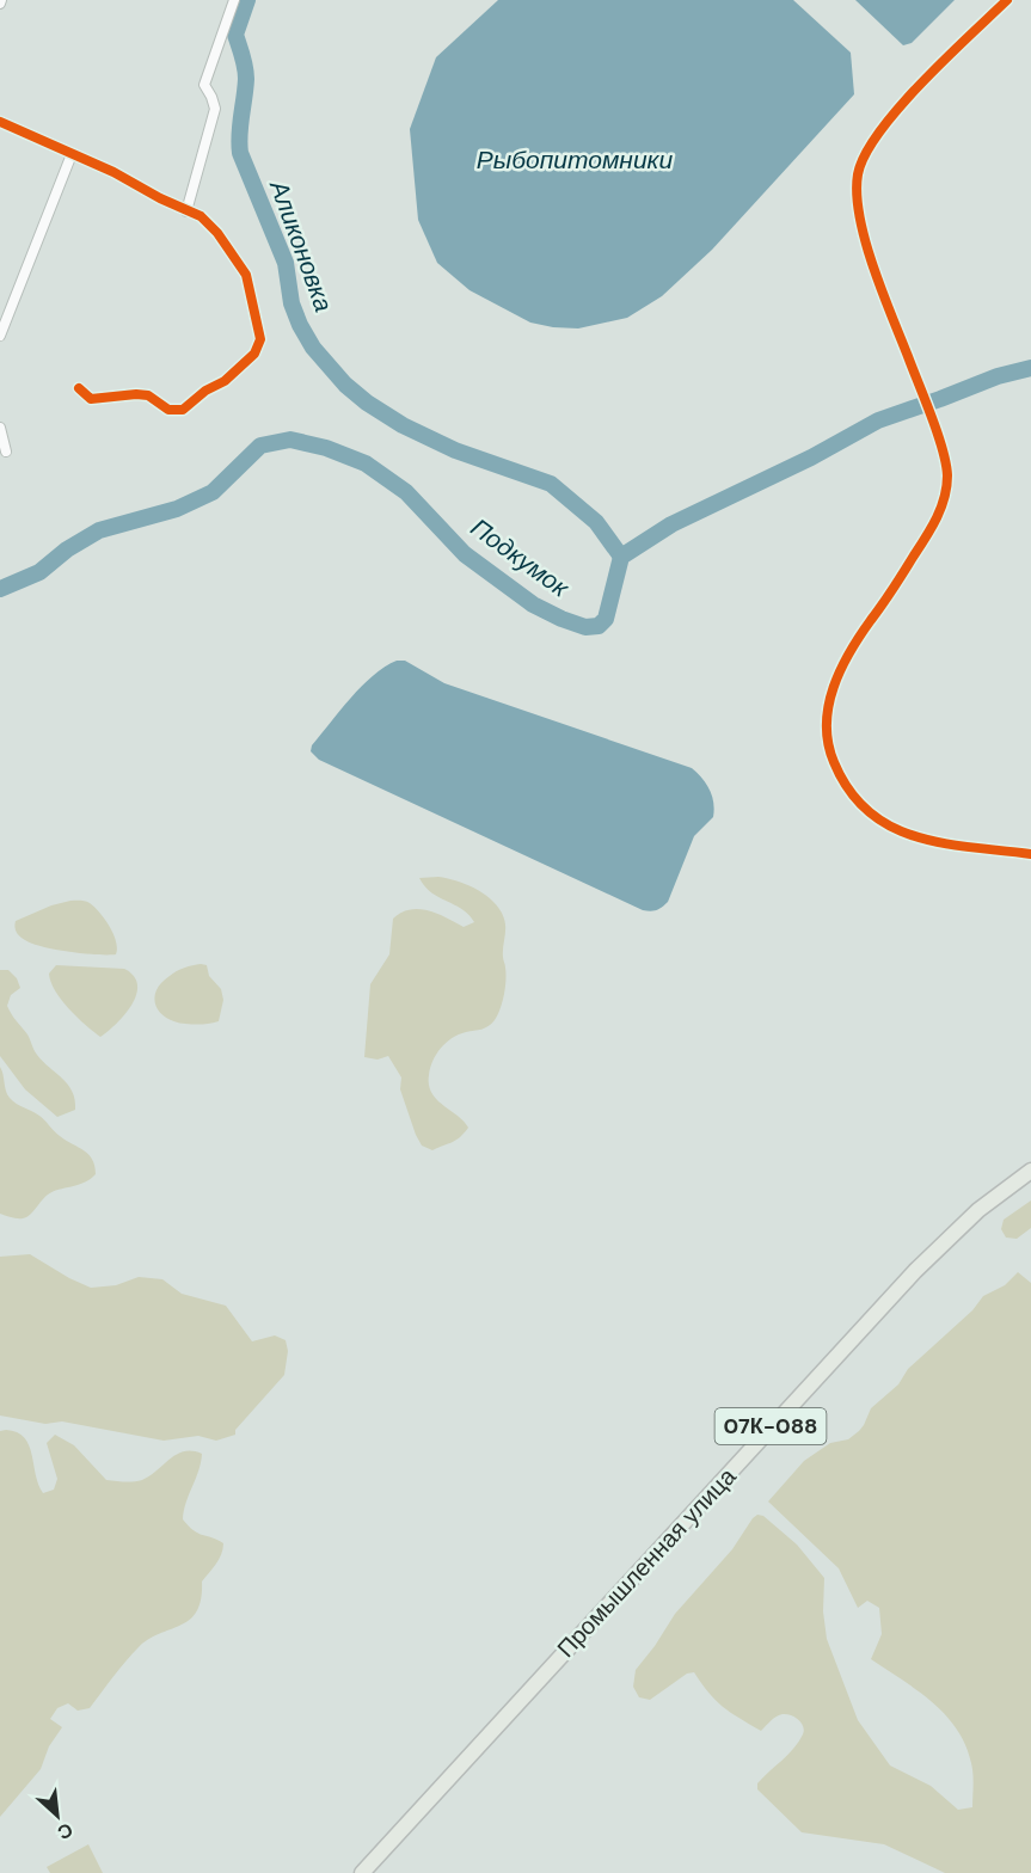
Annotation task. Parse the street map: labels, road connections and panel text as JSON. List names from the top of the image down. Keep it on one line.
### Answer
{"streets":{"main road":["07К-088","Промышленная улица"]},"water":["Рыбопитомники","Аликоновка","Подкумок"],"north":"bottom right"}
